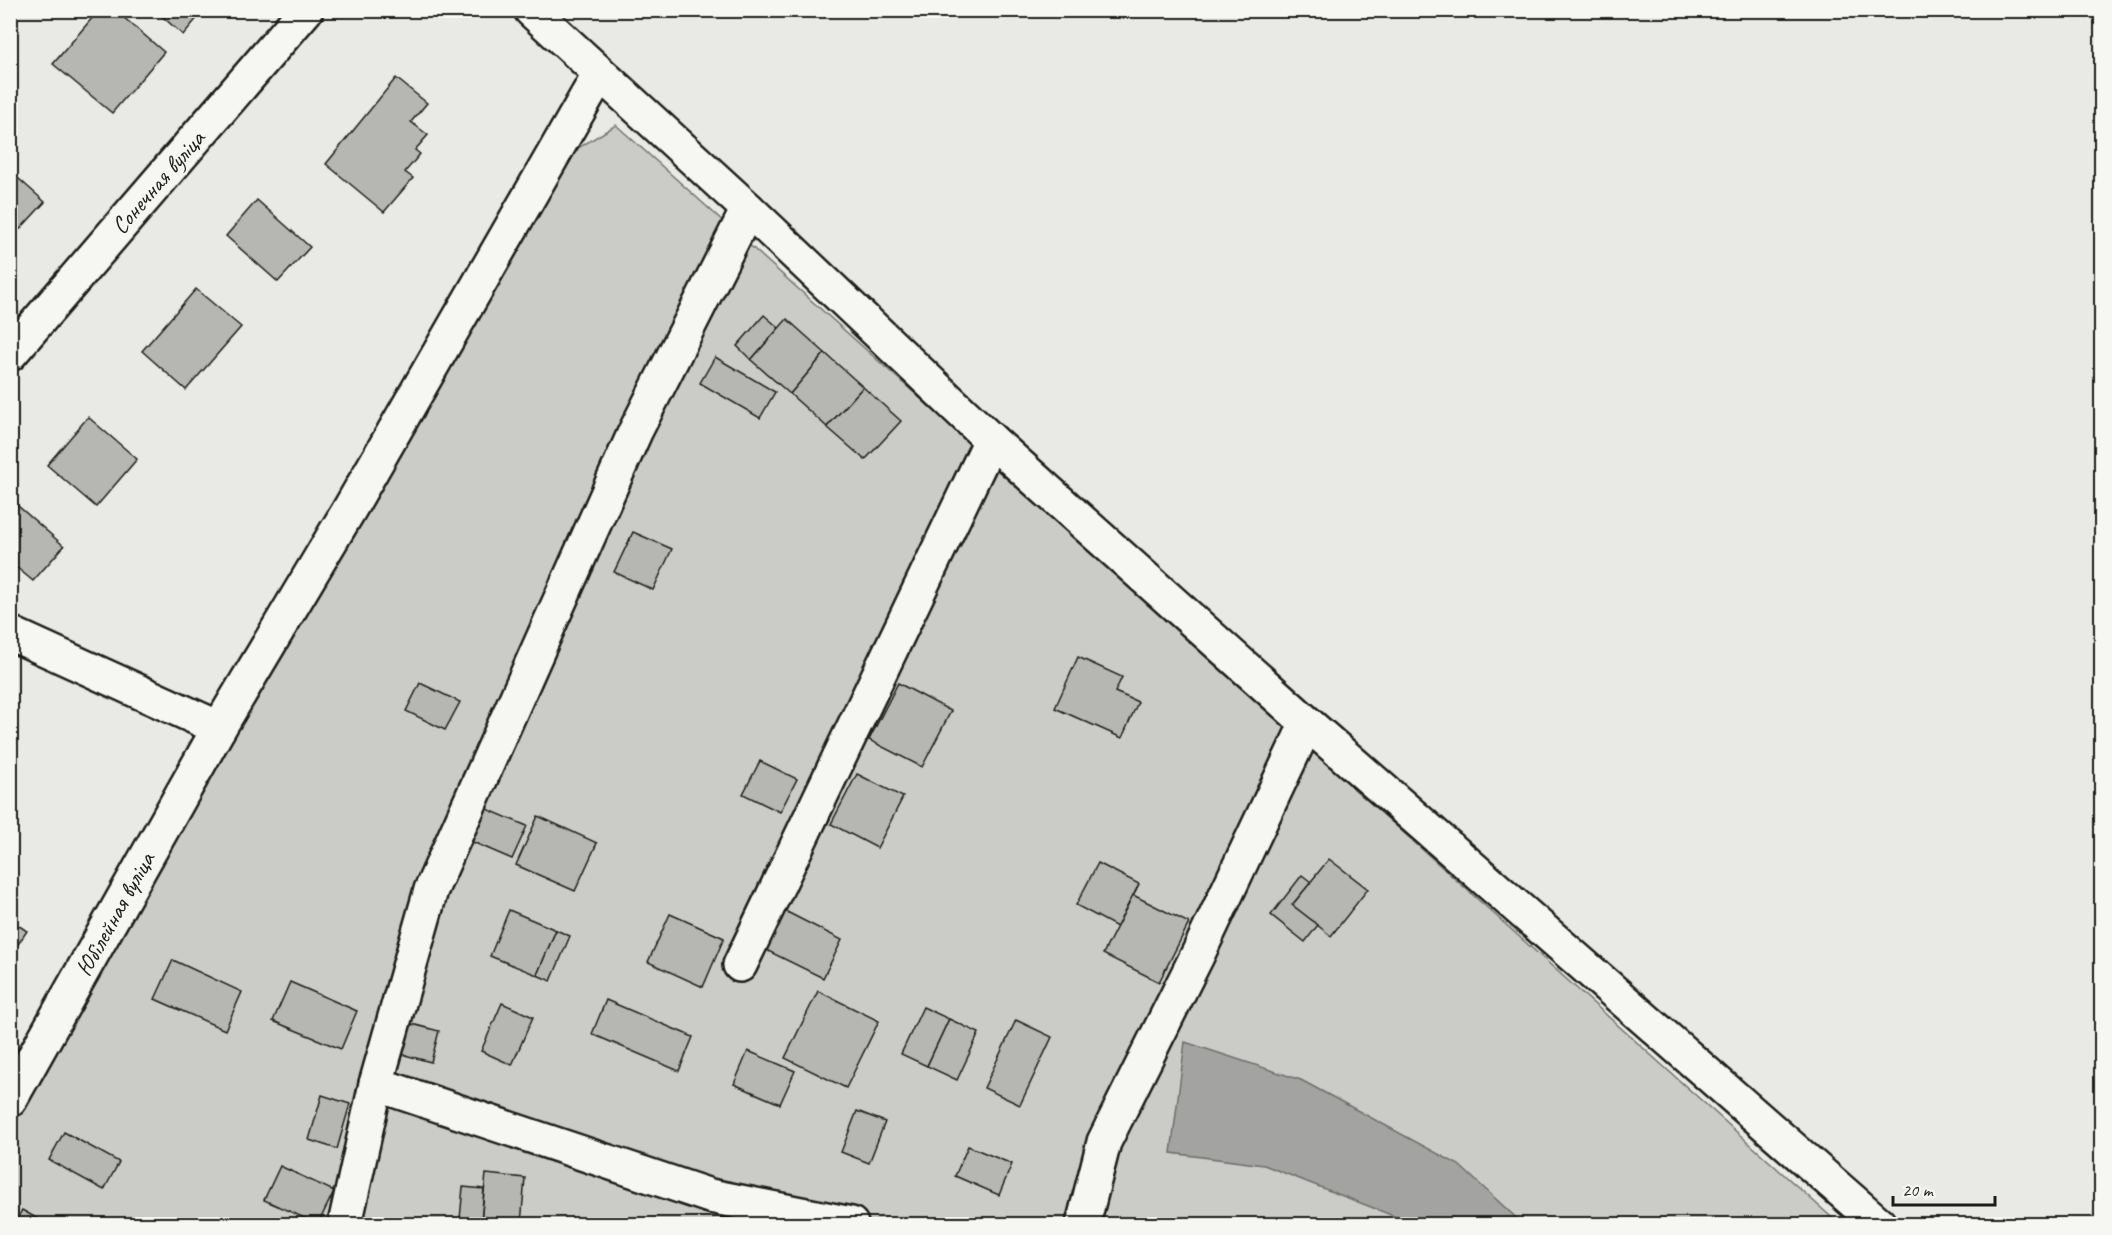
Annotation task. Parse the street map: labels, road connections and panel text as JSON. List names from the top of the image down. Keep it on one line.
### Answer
{"streets":{"street":["Сонечная вуліца","Юбілейная вуліца"]},"scale_bar":"20 m"}
